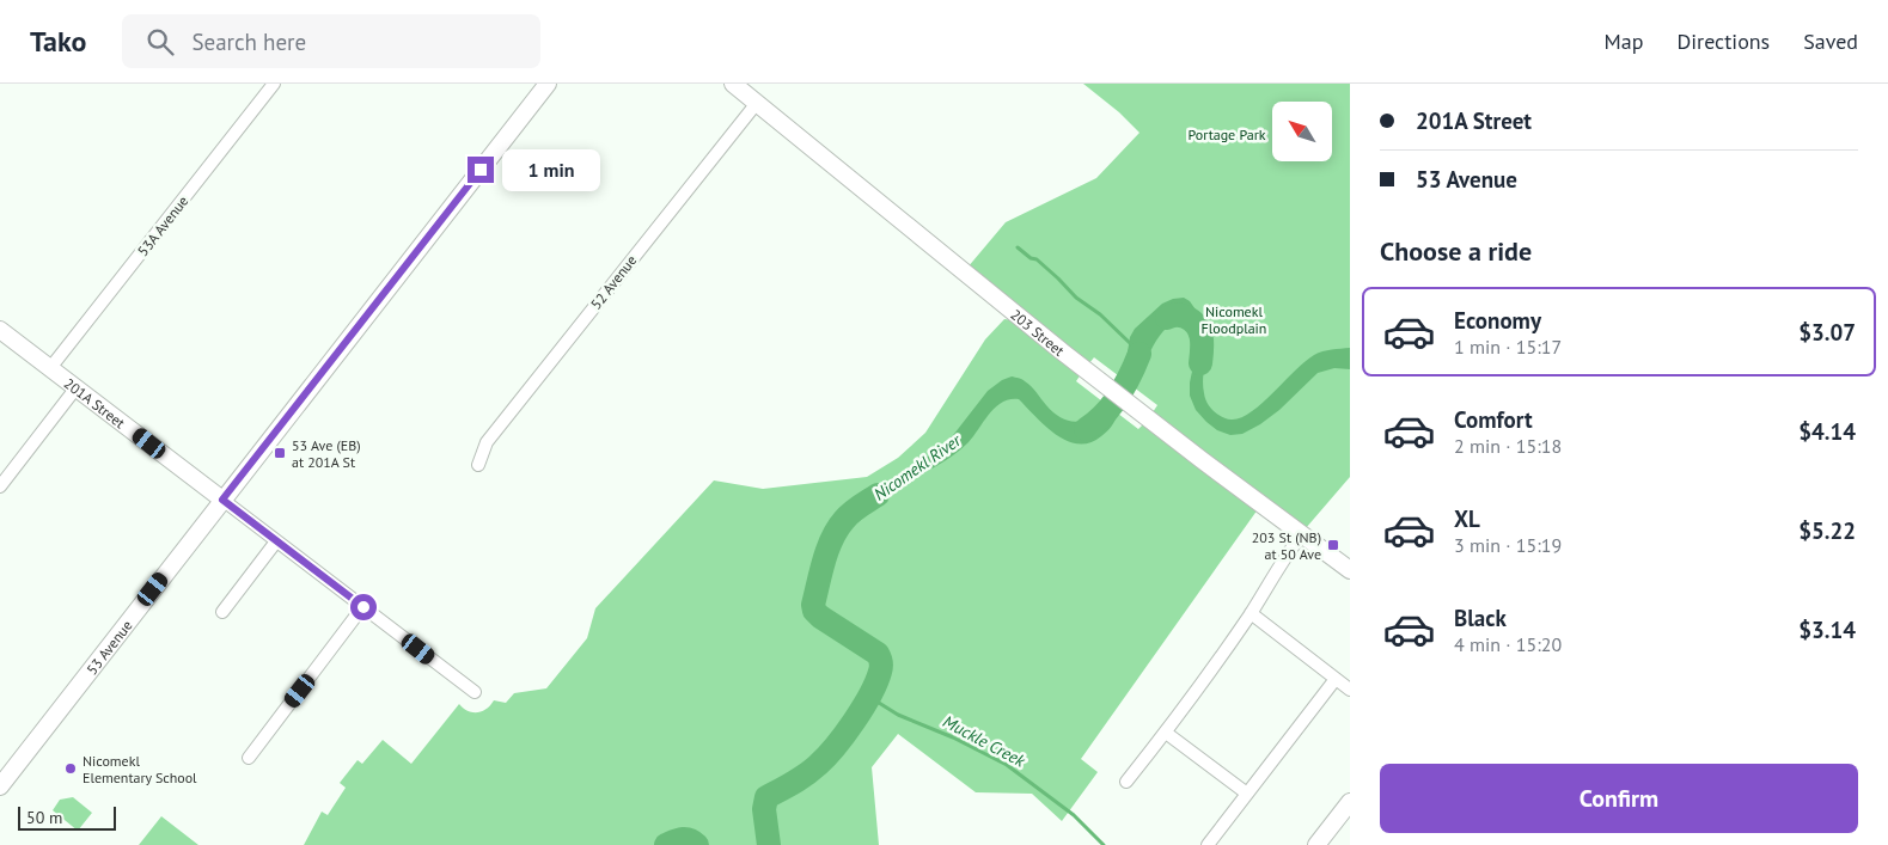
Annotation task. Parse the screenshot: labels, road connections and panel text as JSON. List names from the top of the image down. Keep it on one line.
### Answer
{"streets":{"street":["53A Avenue","52 Avenue","203 Street","201A Street","53 Avenue"]},"crossings":[["53A Avenue","201A Street"],["52 Avenue","203 Street"],["201A Street","53 Avenue"]],"water":["Nicomekl River","Muckle Creek"],"parks":["Portage Park","Nicomekl Floodplain"],"places":{"transit":["53 Ave (EB) at 201A St","203 St (NB) at 50 Ave"],"other":["Nicomekl Elementary School"]},"scale_bar":"50 m","north":"top left","page":{"header":"Tako","search":"Search here","nav":["Map","Directions","Saved"],"banner":["201A Street","53 Avenue"],"bubble":"1 min","heading":"Choose a ride","list":[{"name":"Economy","note":"1 min · 15:17","value":"$3.07"},{"name":"Comfort","note":"2 min · 15:18","value":"$4.14"},{"name":"XL","note":"3 min · 15:19","value":"$5.22"},{"name":"Black","note":"4 min · 15:20","value":"$3.14"}],"buttons":"Confirm","scale":"50 m"}}
